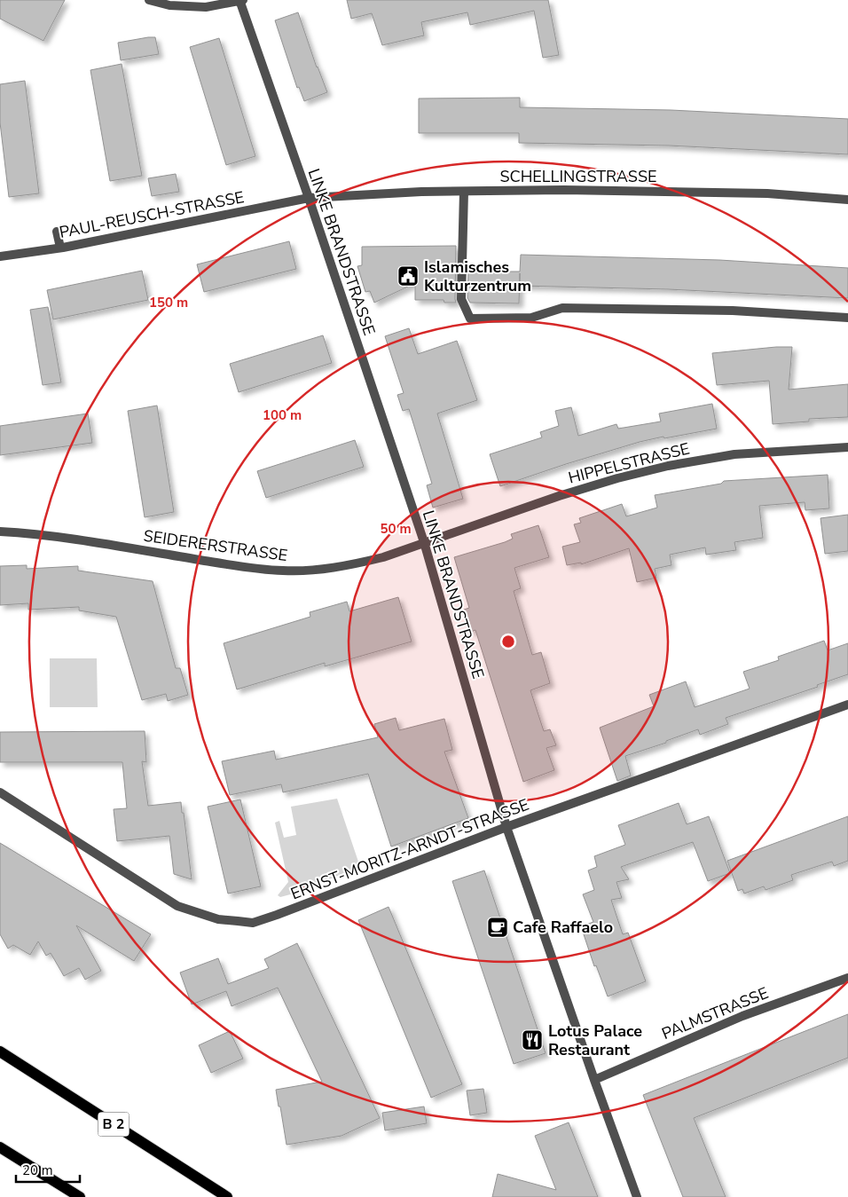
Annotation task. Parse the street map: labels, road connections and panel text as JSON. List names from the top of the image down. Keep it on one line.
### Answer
{"streets":{"main road":["B 2"],"street":["SCHELLINGSTRASSE","PAUL-REUSCH-STRASSE","LINKE BRANDSTRASSE","HIPPELSTRASSE","SEIDERERSTRASSE","ERNST-MORITZ-ARNDT-STRASSE","PALMSTRASSE"]},"crossings":[["SCHELLINGSTRASSE","PAUL-REUSCH-STRASSE"],["SCHELLINGSTRASSE","LINKE BRANDSTRASSE"],["PAUL-REUSCH-STRASSE","LINKE BRANDSTRASSE"],["LINKE BRANDSTRASSE","HIPPELSTRASSE"],["LINKE BRANDSTRASSE","SEIDERERSTRASSE"],["LINKE BRANDSTRASSE","ERNST-MORITZ-ARNDT-STRASSE"],["LINKE BRANDSTRASSE","PALMSTRASSE"],["HIPPELSTRASSE","SEIDERERSTRASSE"]],"places":{"public building":["Islamisches Kulturzentrum"],"cafe":["Cafe Raffaelo"],"restaurant":["Lotus Palace Restaurant"]},"scale_bar":"20 m","rings":["150 m","100 m","50 m"]}
